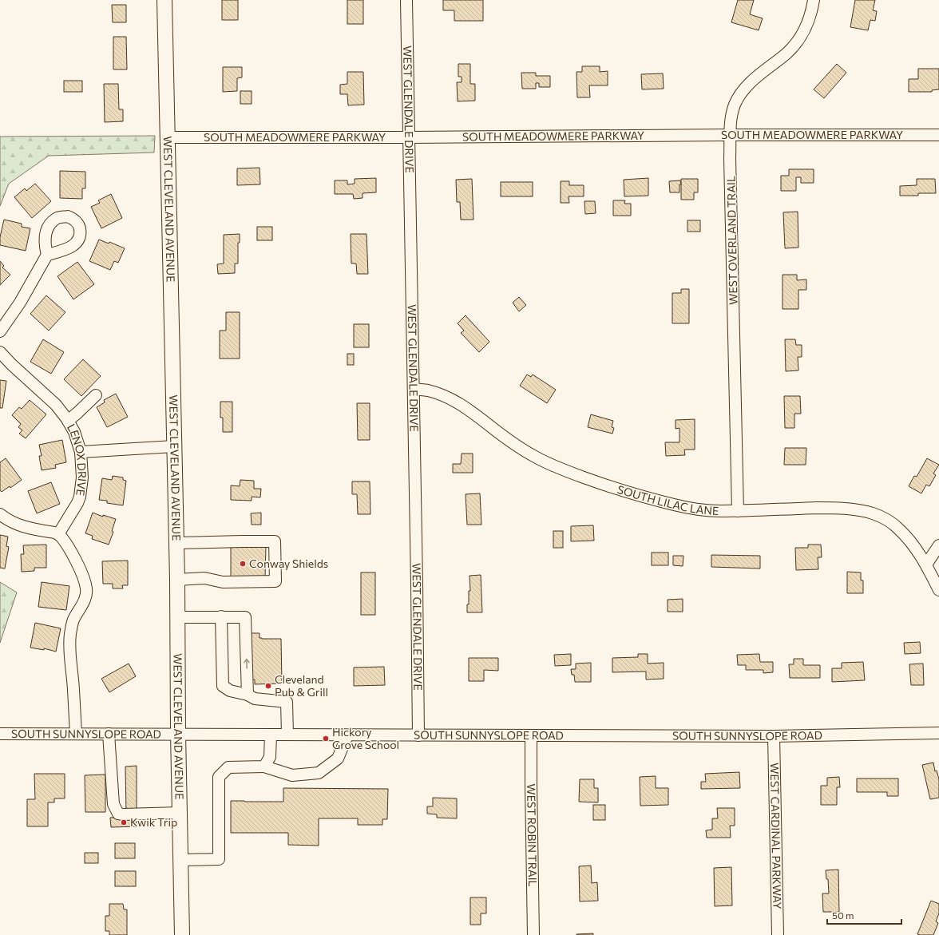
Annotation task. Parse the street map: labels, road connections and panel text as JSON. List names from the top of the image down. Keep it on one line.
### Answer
{"streets":{"main road":["WEST CLEVELAND AVENUE"],"street":["WEST GLENDALE DRIVE","SOUTH MEADOWMERE PARKWAY","WEST OVERLAND TRAIL","LENOX DRIVE","SOUTH LILAC LANE","SOUTH SUNNYSLOPE ROAD","WEST ROBIN TRAIL","WEST CARDINAL PARKWAY"]},"crossings":[["WEST GLENDALE DRIVE","SOUTH MEADOWMERE PARKWAY"],["WEST GLENDALE DRIVE","SOUTH LILAC LANE"],["WEST GLENDALE DRIVE","SOUTH SUNNYSLOPE ROAD"],["SOUTH MEADOWMERE PARKWAY","WEST CLEVELAND AVENUE"],["SOUTH MEADOWMERE PARKWAY","WEST OVERLAND TRAIL"],["WEST CLEVELAND AVENUE","SOUTH SUNNYSLOPE ROAD"],["WEST OVERLAND TRAIL","SOUTH LILAC LANE"],["SOUTH SUNNYSLOPE ROAD","WEST ROBIN TRAIL"],["SOUTH SUNNYSLOPE ROAD","WEST CARDINAL PARKWAY"]],"places":["Conway Shields","Cleveland Pub & Grill","Hickory Grove School","Kwik Trip"],"scale_bar":"50 m"}
